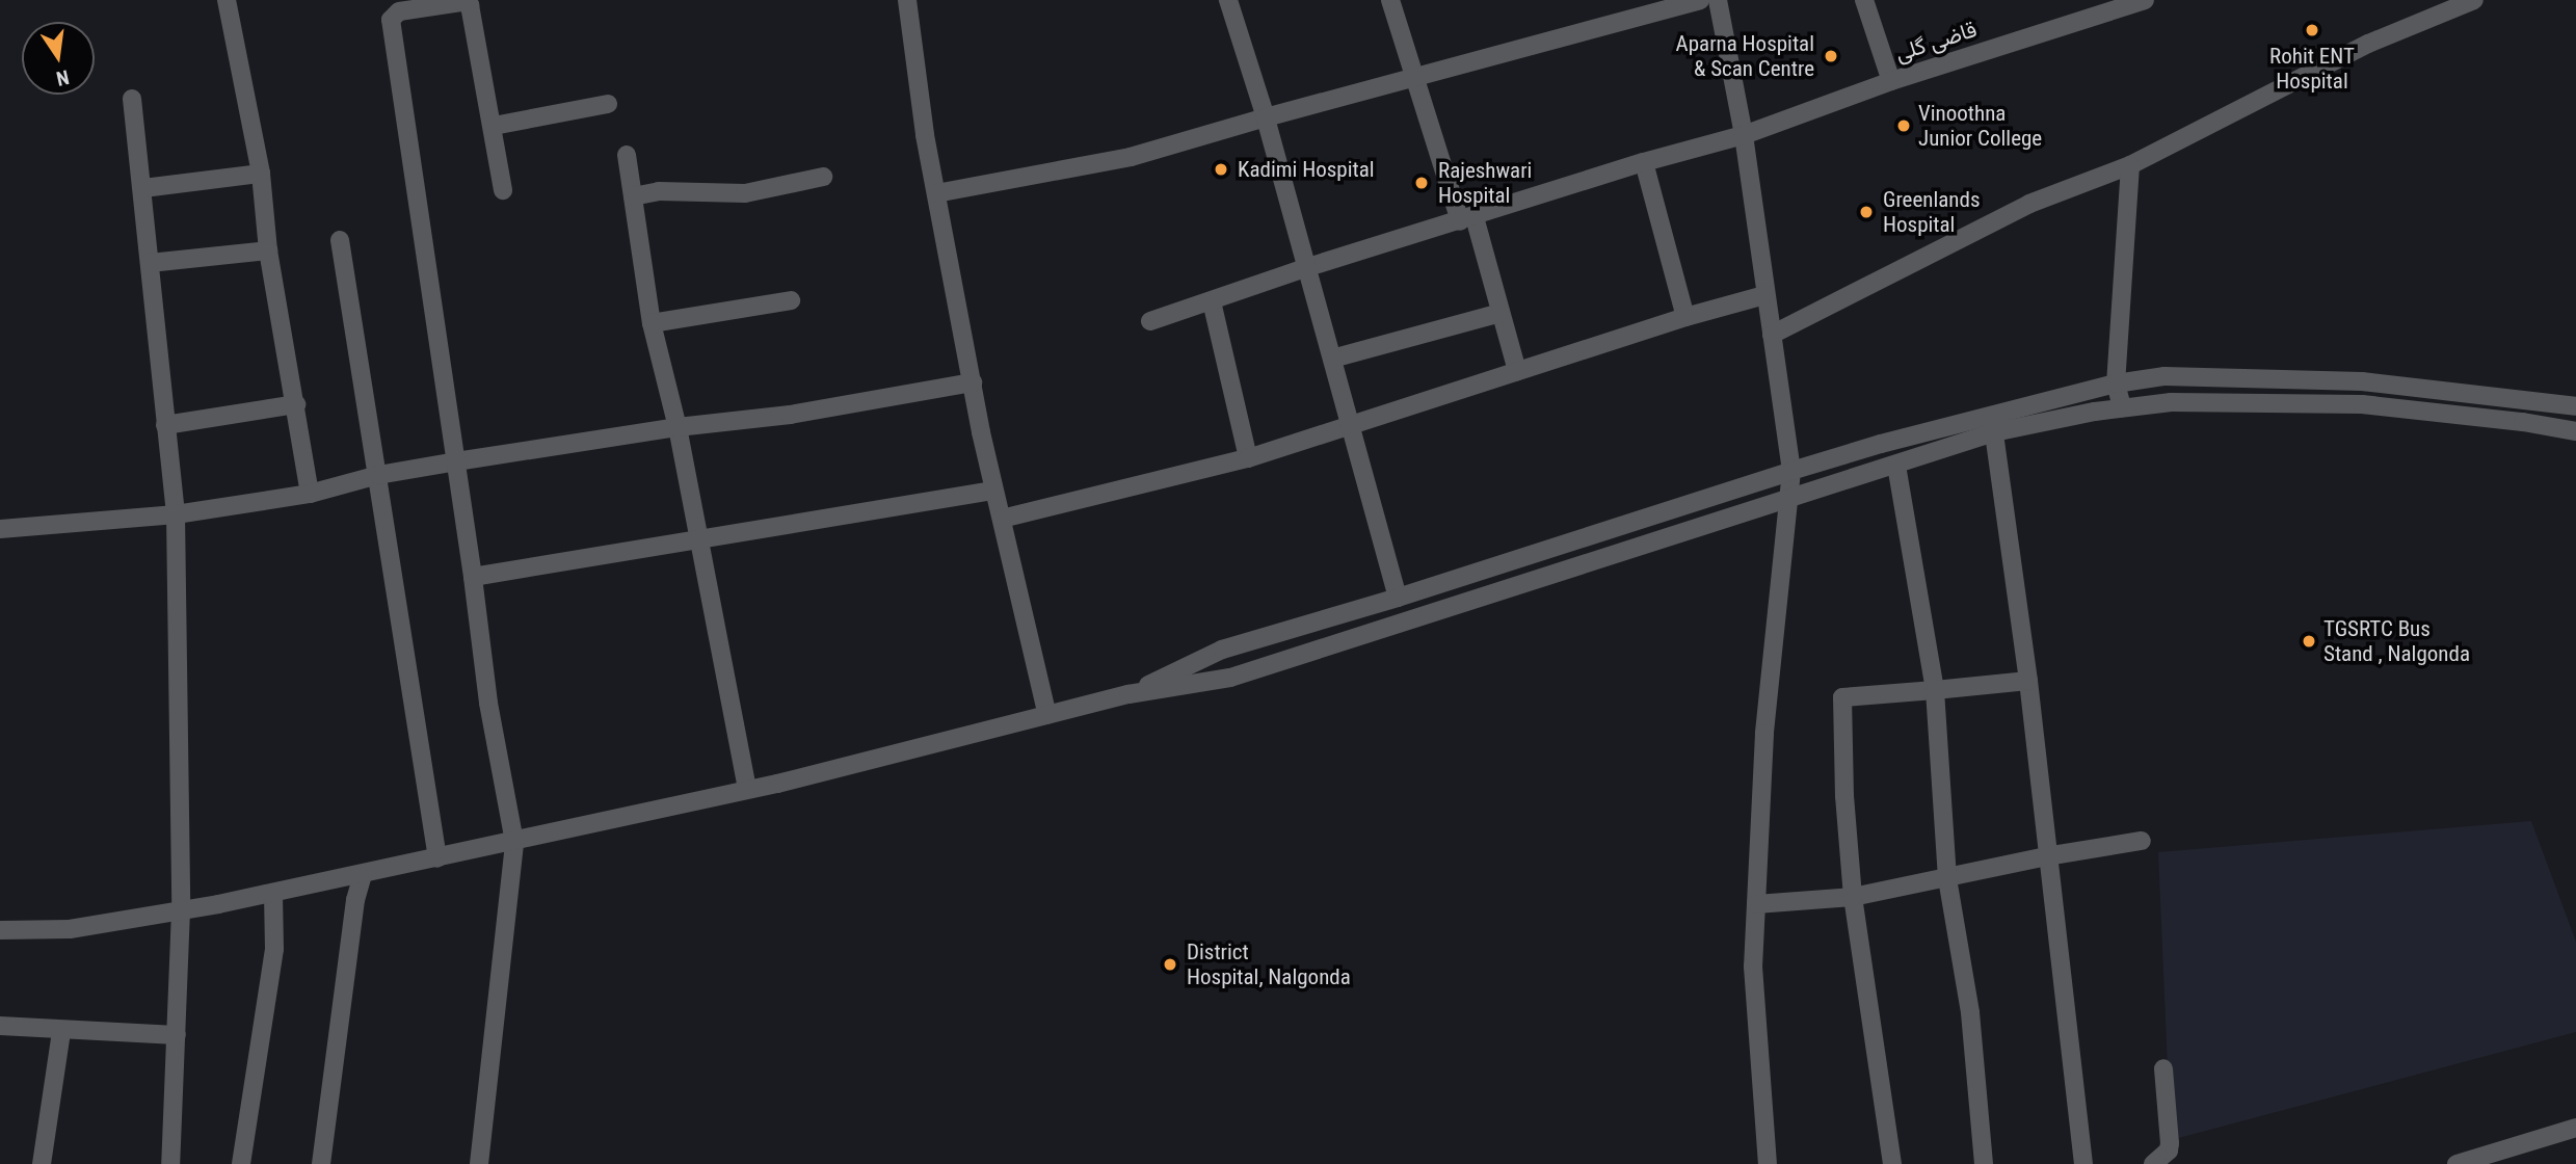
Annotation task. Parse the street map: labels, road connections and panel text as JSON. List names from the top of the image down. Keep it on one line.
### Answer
{"streets":{"street":["قاضی گلی"]},"places":["Rohit ENT Hospital","Aparna Hospital & Scan Centre","Vinoothna Junior College","Kadimi Hospital","Rajeshwari Hospital","Greenlands Hospital","TGSRTC Bus Stand , Nalgonda","District Hospital, Nalgonda"],"north":"bottom"}
